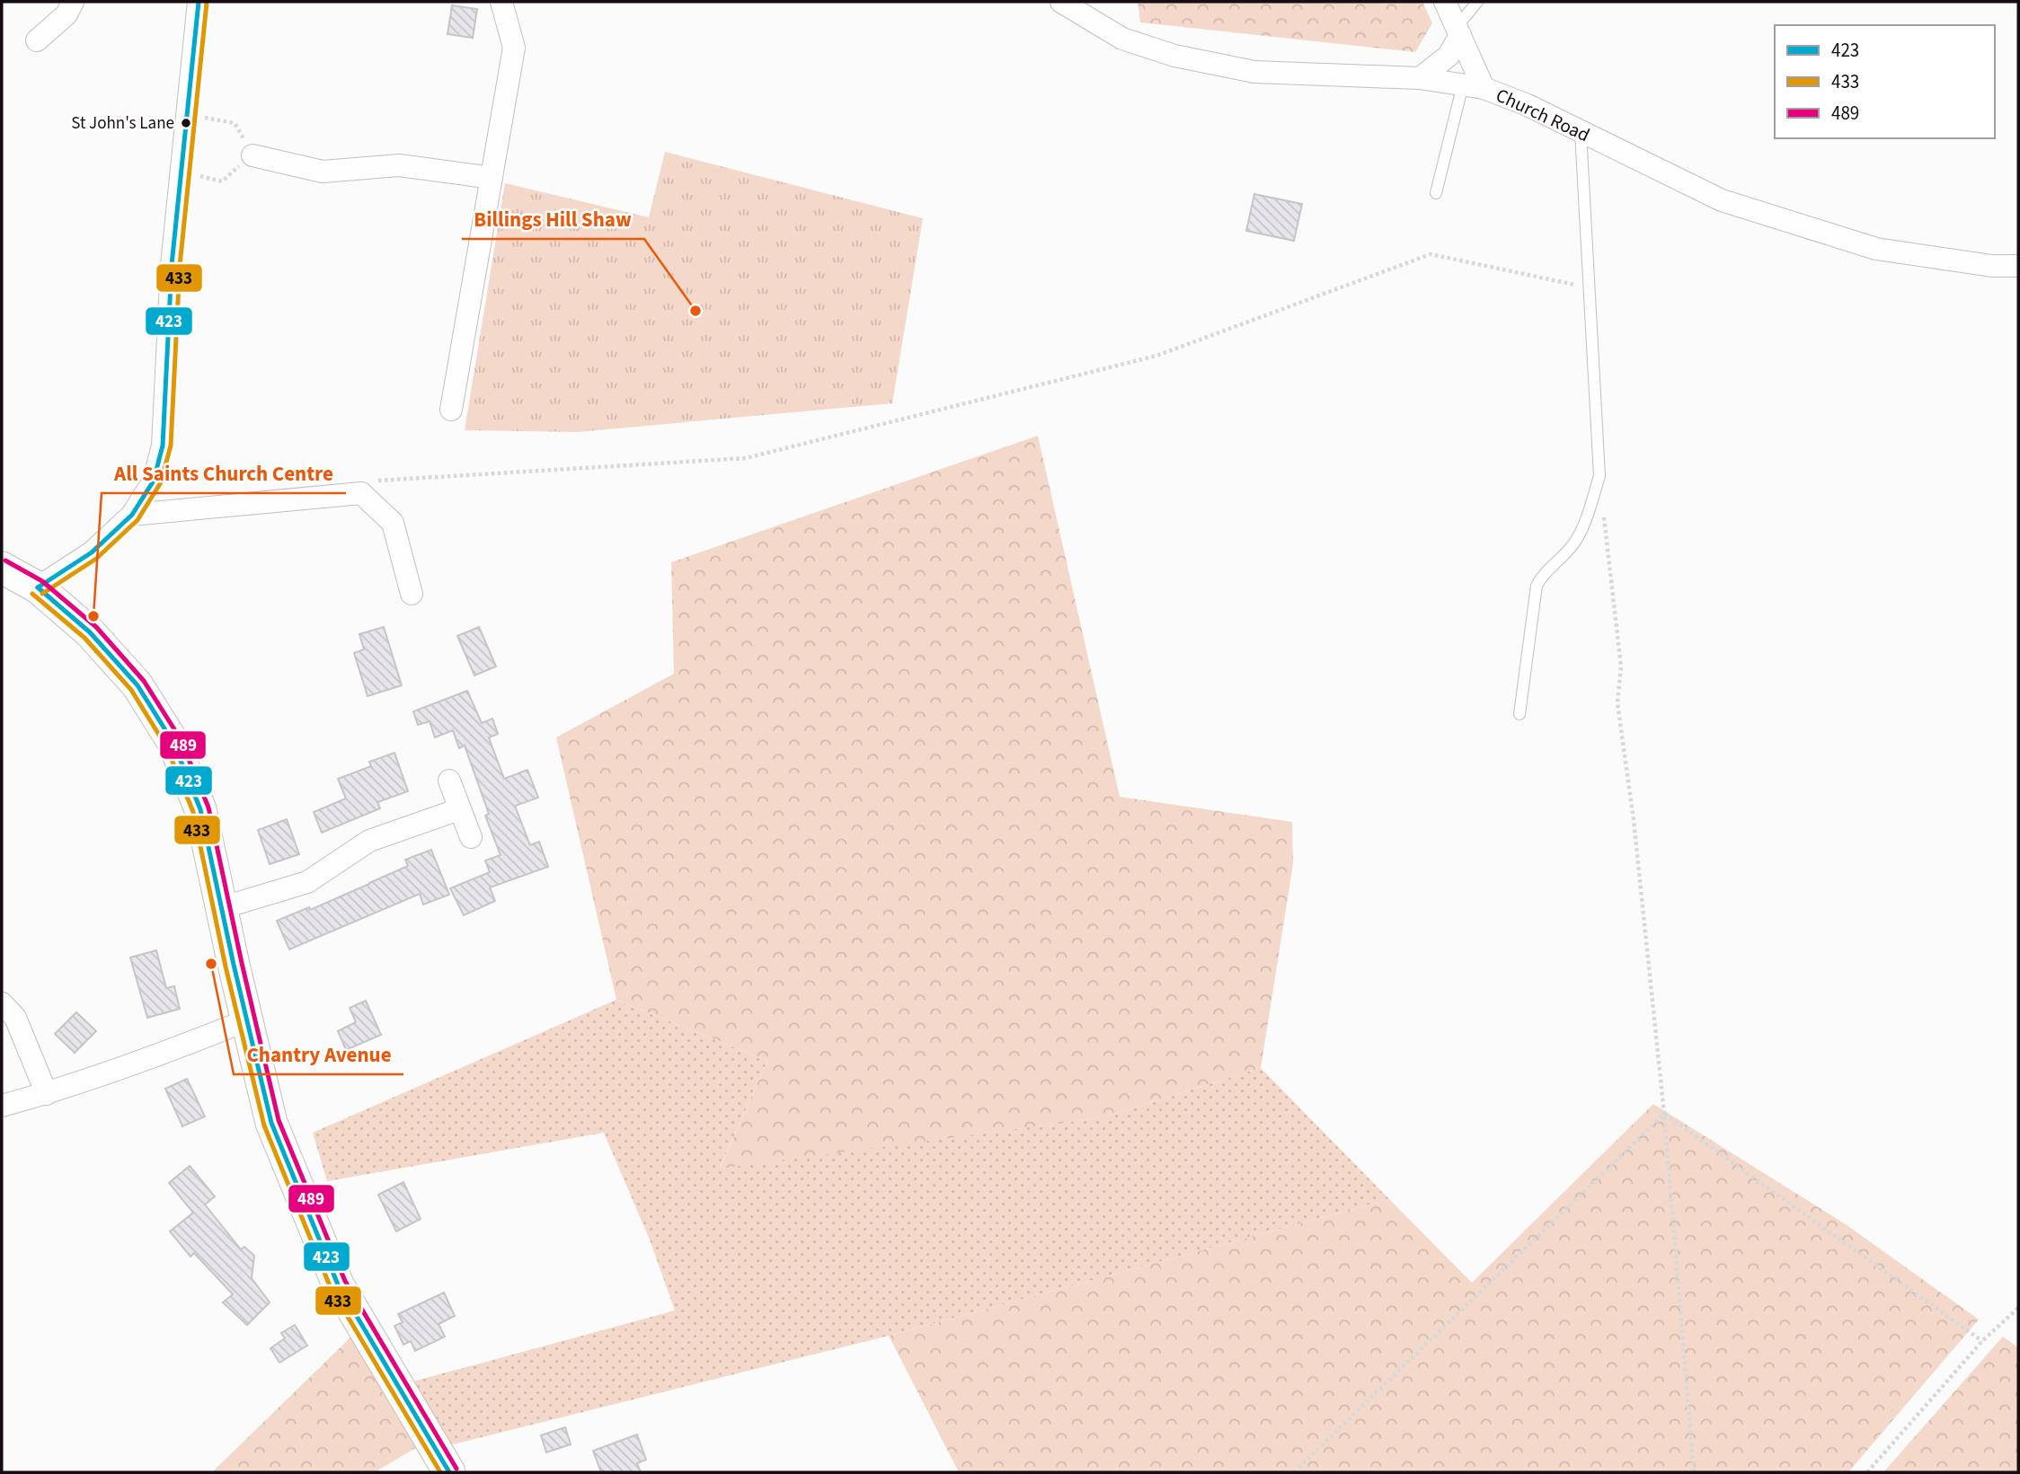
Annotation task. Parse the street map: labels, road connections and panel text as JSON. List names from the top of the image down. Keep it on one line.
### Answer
{"streets":{"street":["Church Road"]},"places":["St John's Lane","Billings Hill Shaw","All Saints Church Centre","Chantry Avenue"],"lines":["transit line 423","transit line 433","transit line 489"],"legend":["423","433","489"]}
